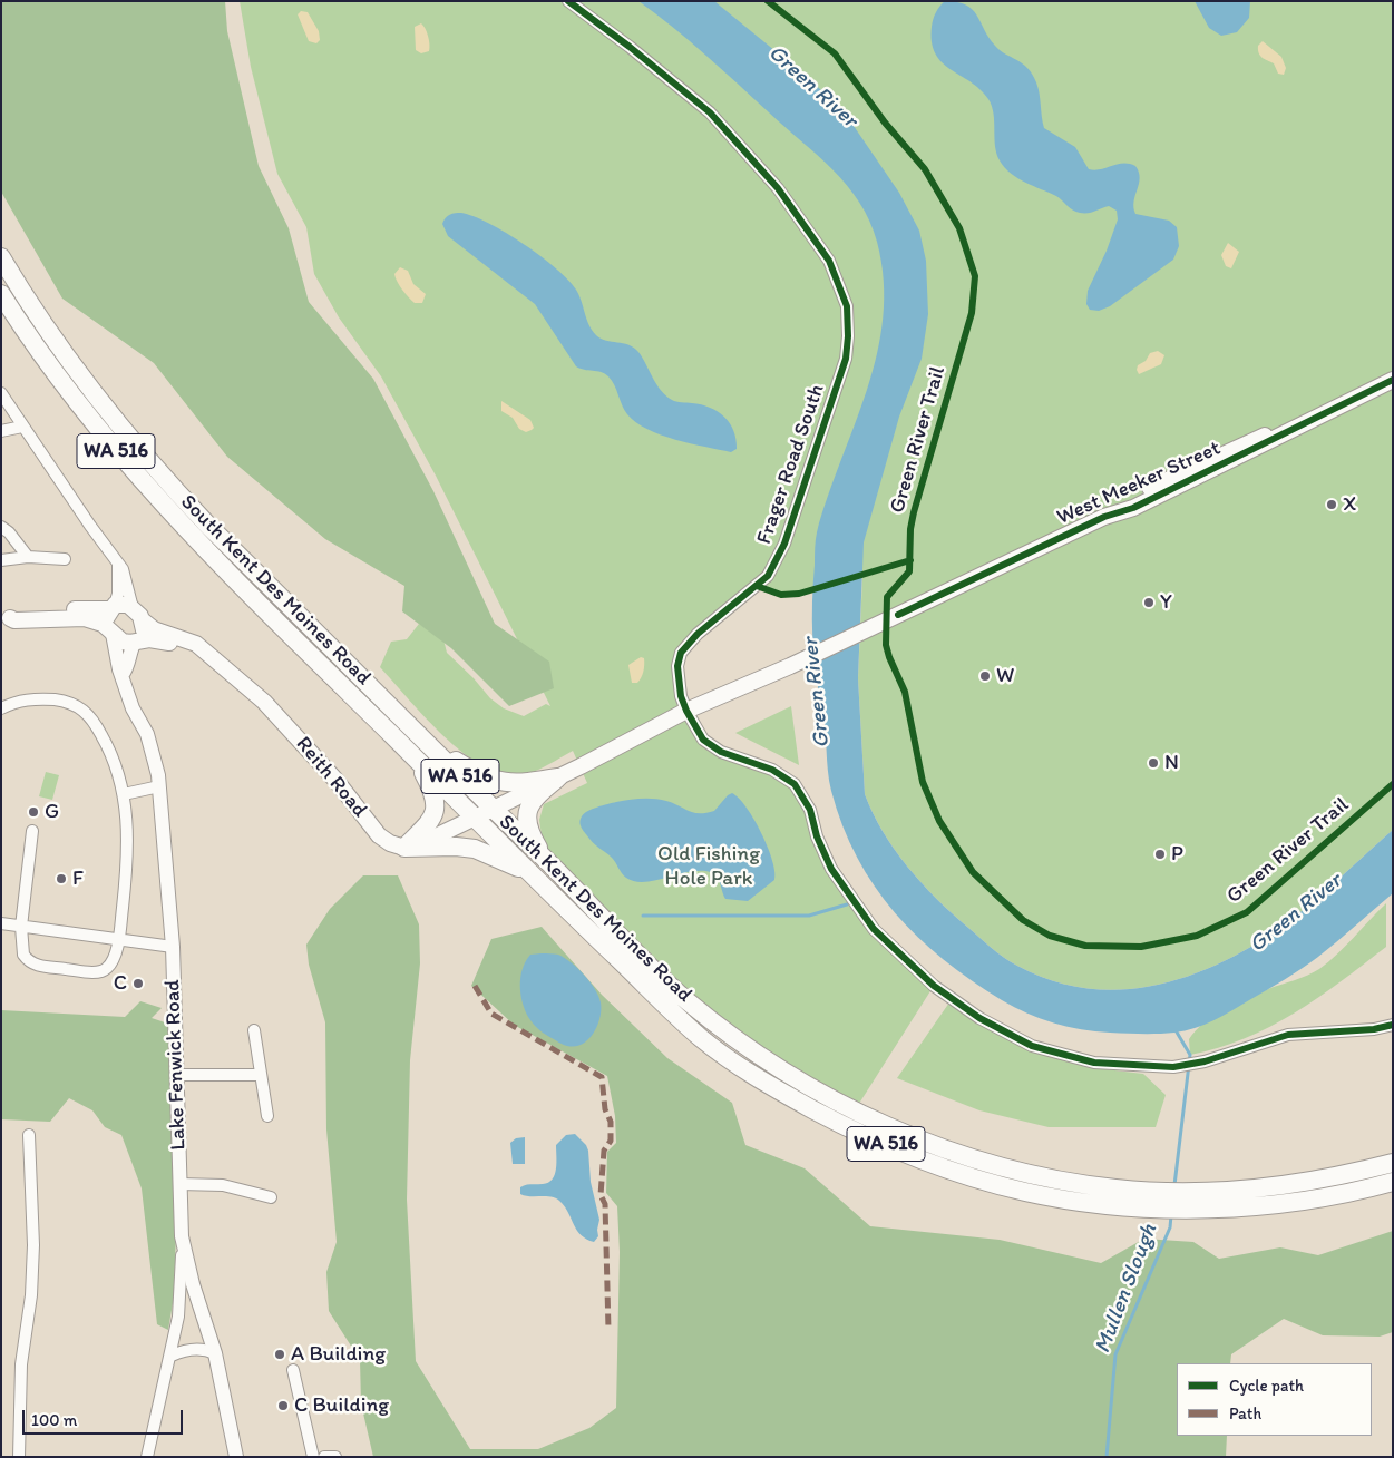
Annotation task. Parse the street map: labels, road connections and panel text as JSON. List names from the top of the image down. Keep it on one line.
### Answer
{"streets":{"highway":["WA 516","South Kent Des Moines Road"],"main road":["West Meeker Street","Reith Road"],"street":["Frager Road South","Lake Fenwick Road"],"cycle path":["Green River Trail"]},"crossings":[["Frager Road South","West Meeker Street"],["West Meeker Street","South Kent Des Moines Road"],["Reith Road","Lake Fenwick Road"]],"water":["Green River","Mullen Slough"],"parks":["Old Fishing Hole Park"],"places":["X","Y","W","N","G","P","F","C","A Building","C Building"],"legend":["Cycle path","Path"],"scale_bar":"100 m"}
